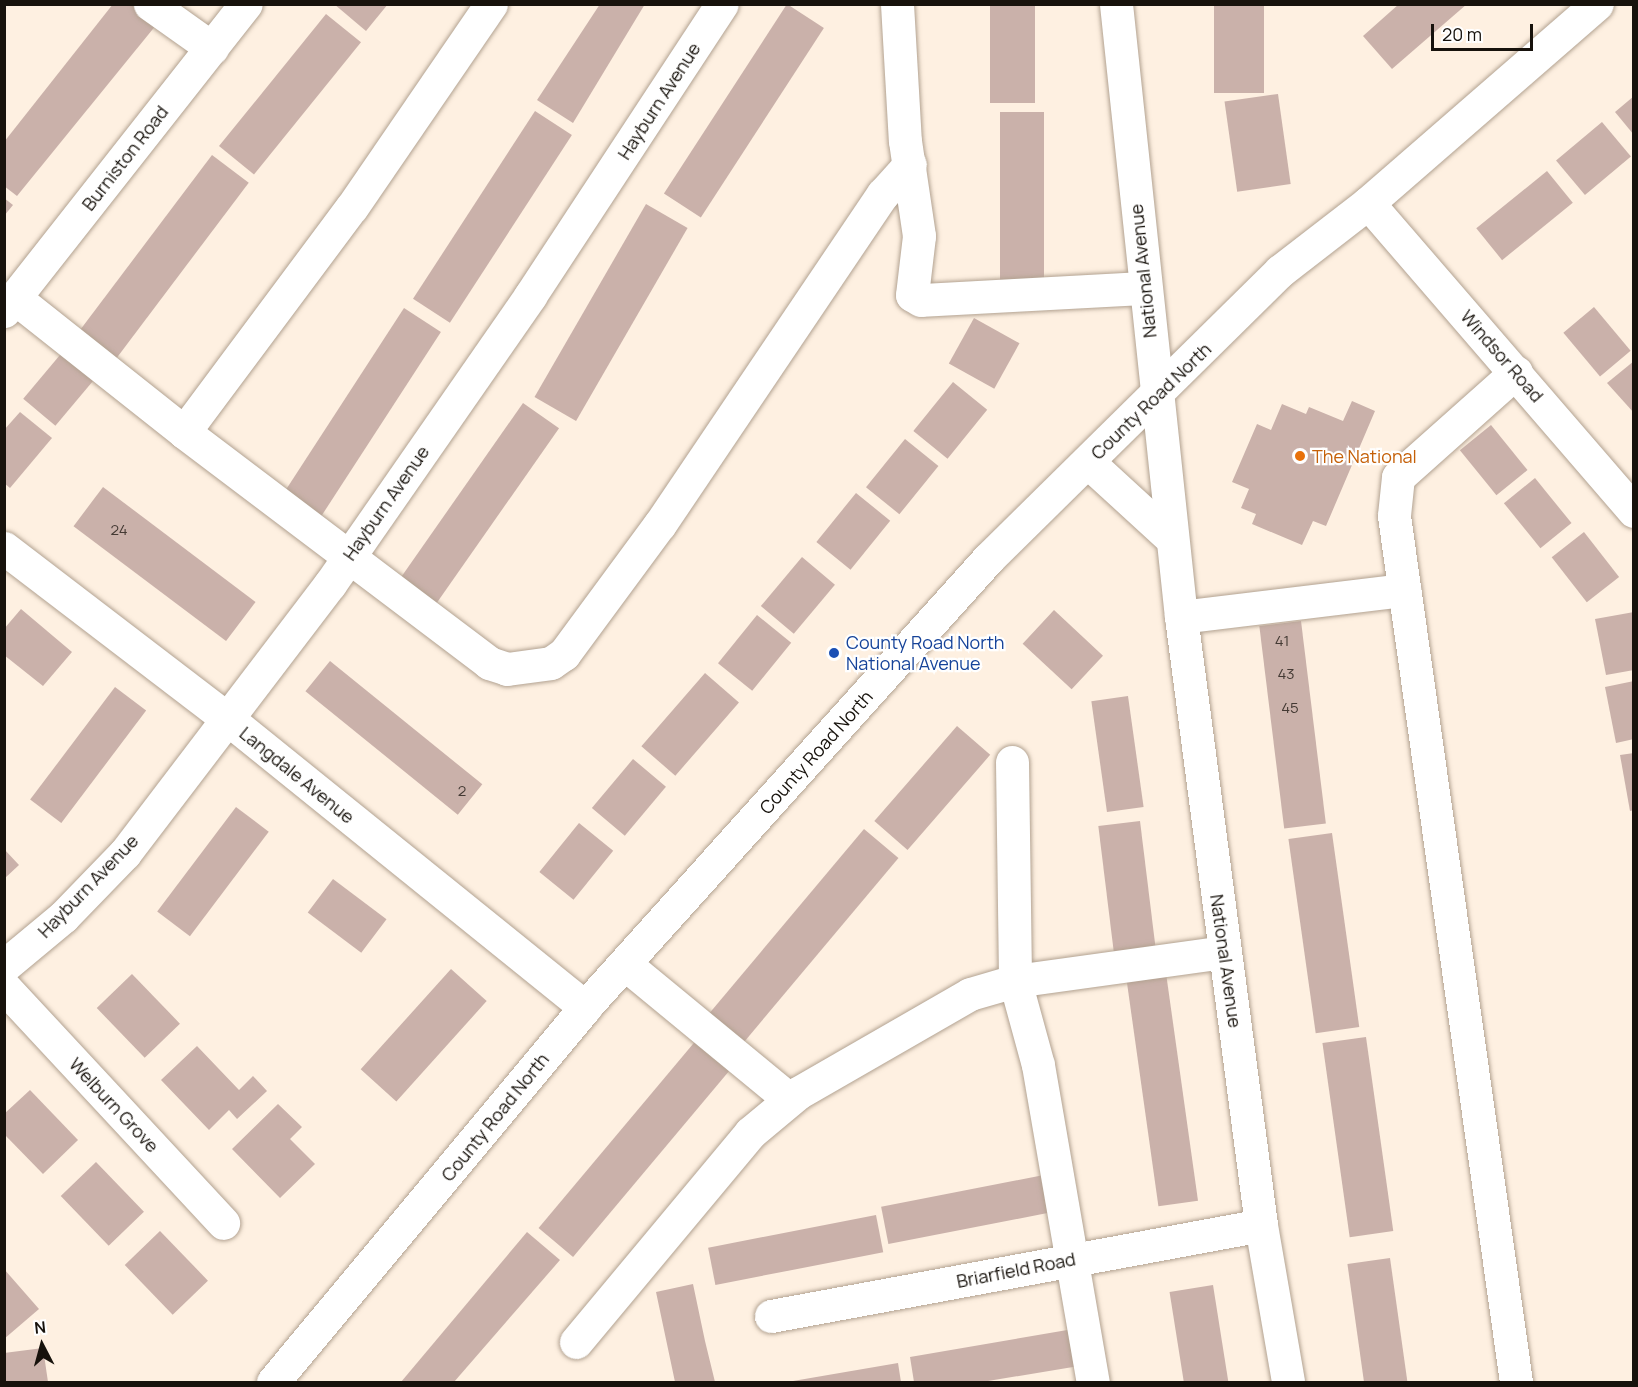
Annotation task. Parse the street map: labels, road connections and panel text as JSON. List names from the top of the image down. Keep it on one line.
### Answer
{"streets":{"street":["Hayburn Avenue","Burniston Road","National Avenue","Windsor Road","County Road North","Langdale Avenue","Welburn Grove","Briarfield Road"]},"crossings":[["Hayburn Avenue","Langdale Avenue"],["National Avenue","County Road North"],["National Avenue","Briarfield Road"],["Windsor Road","County Road North"],["County Road North","Langdale Avenue"]],"places":["The National","County Road North National Avenue"],"house_numbers":["24","41","43","45","2"],"scale_bar":"20 m","north":"top"}
